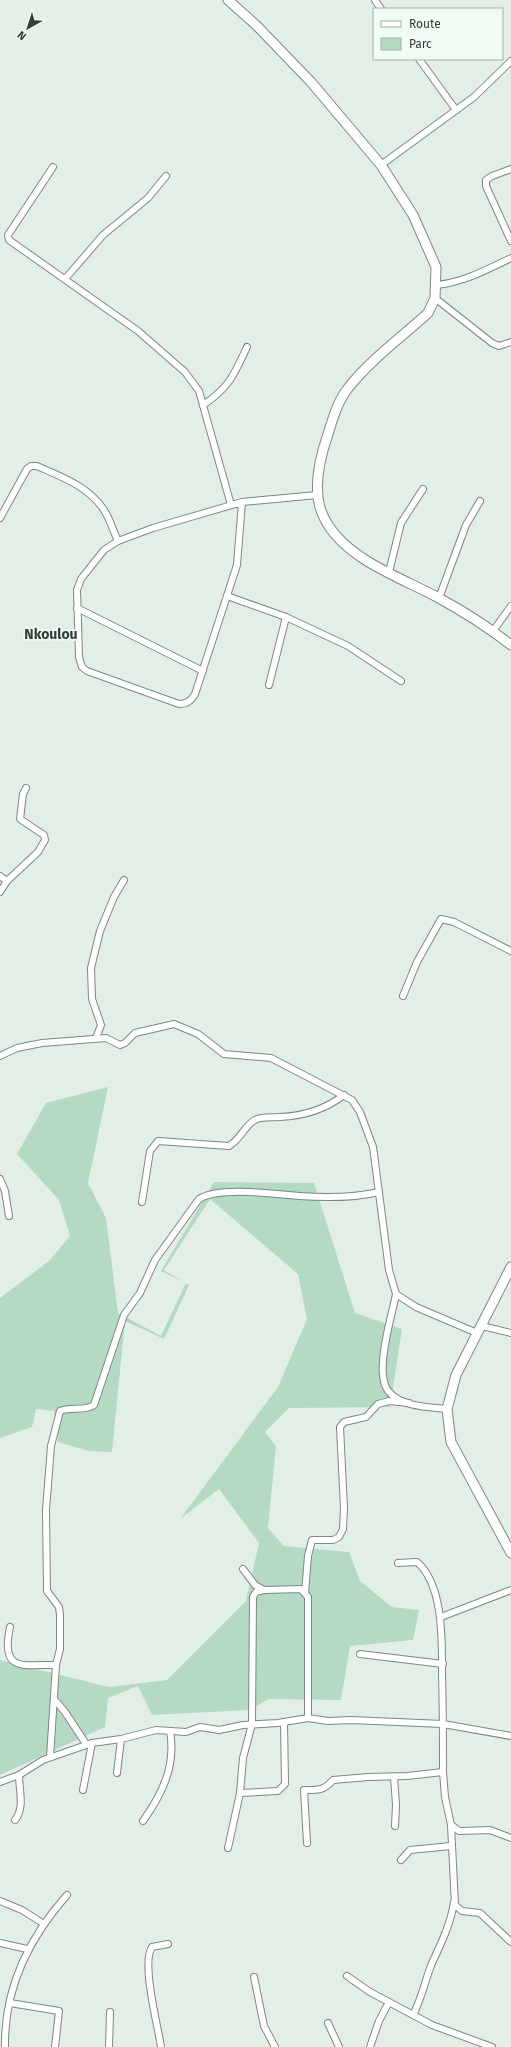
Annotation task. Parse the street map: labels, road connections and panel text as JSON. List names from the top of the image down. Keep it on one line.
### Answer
{"districts":["Nkoulou"],"legend":["Route","Parc"],"north":"bottom left"}
